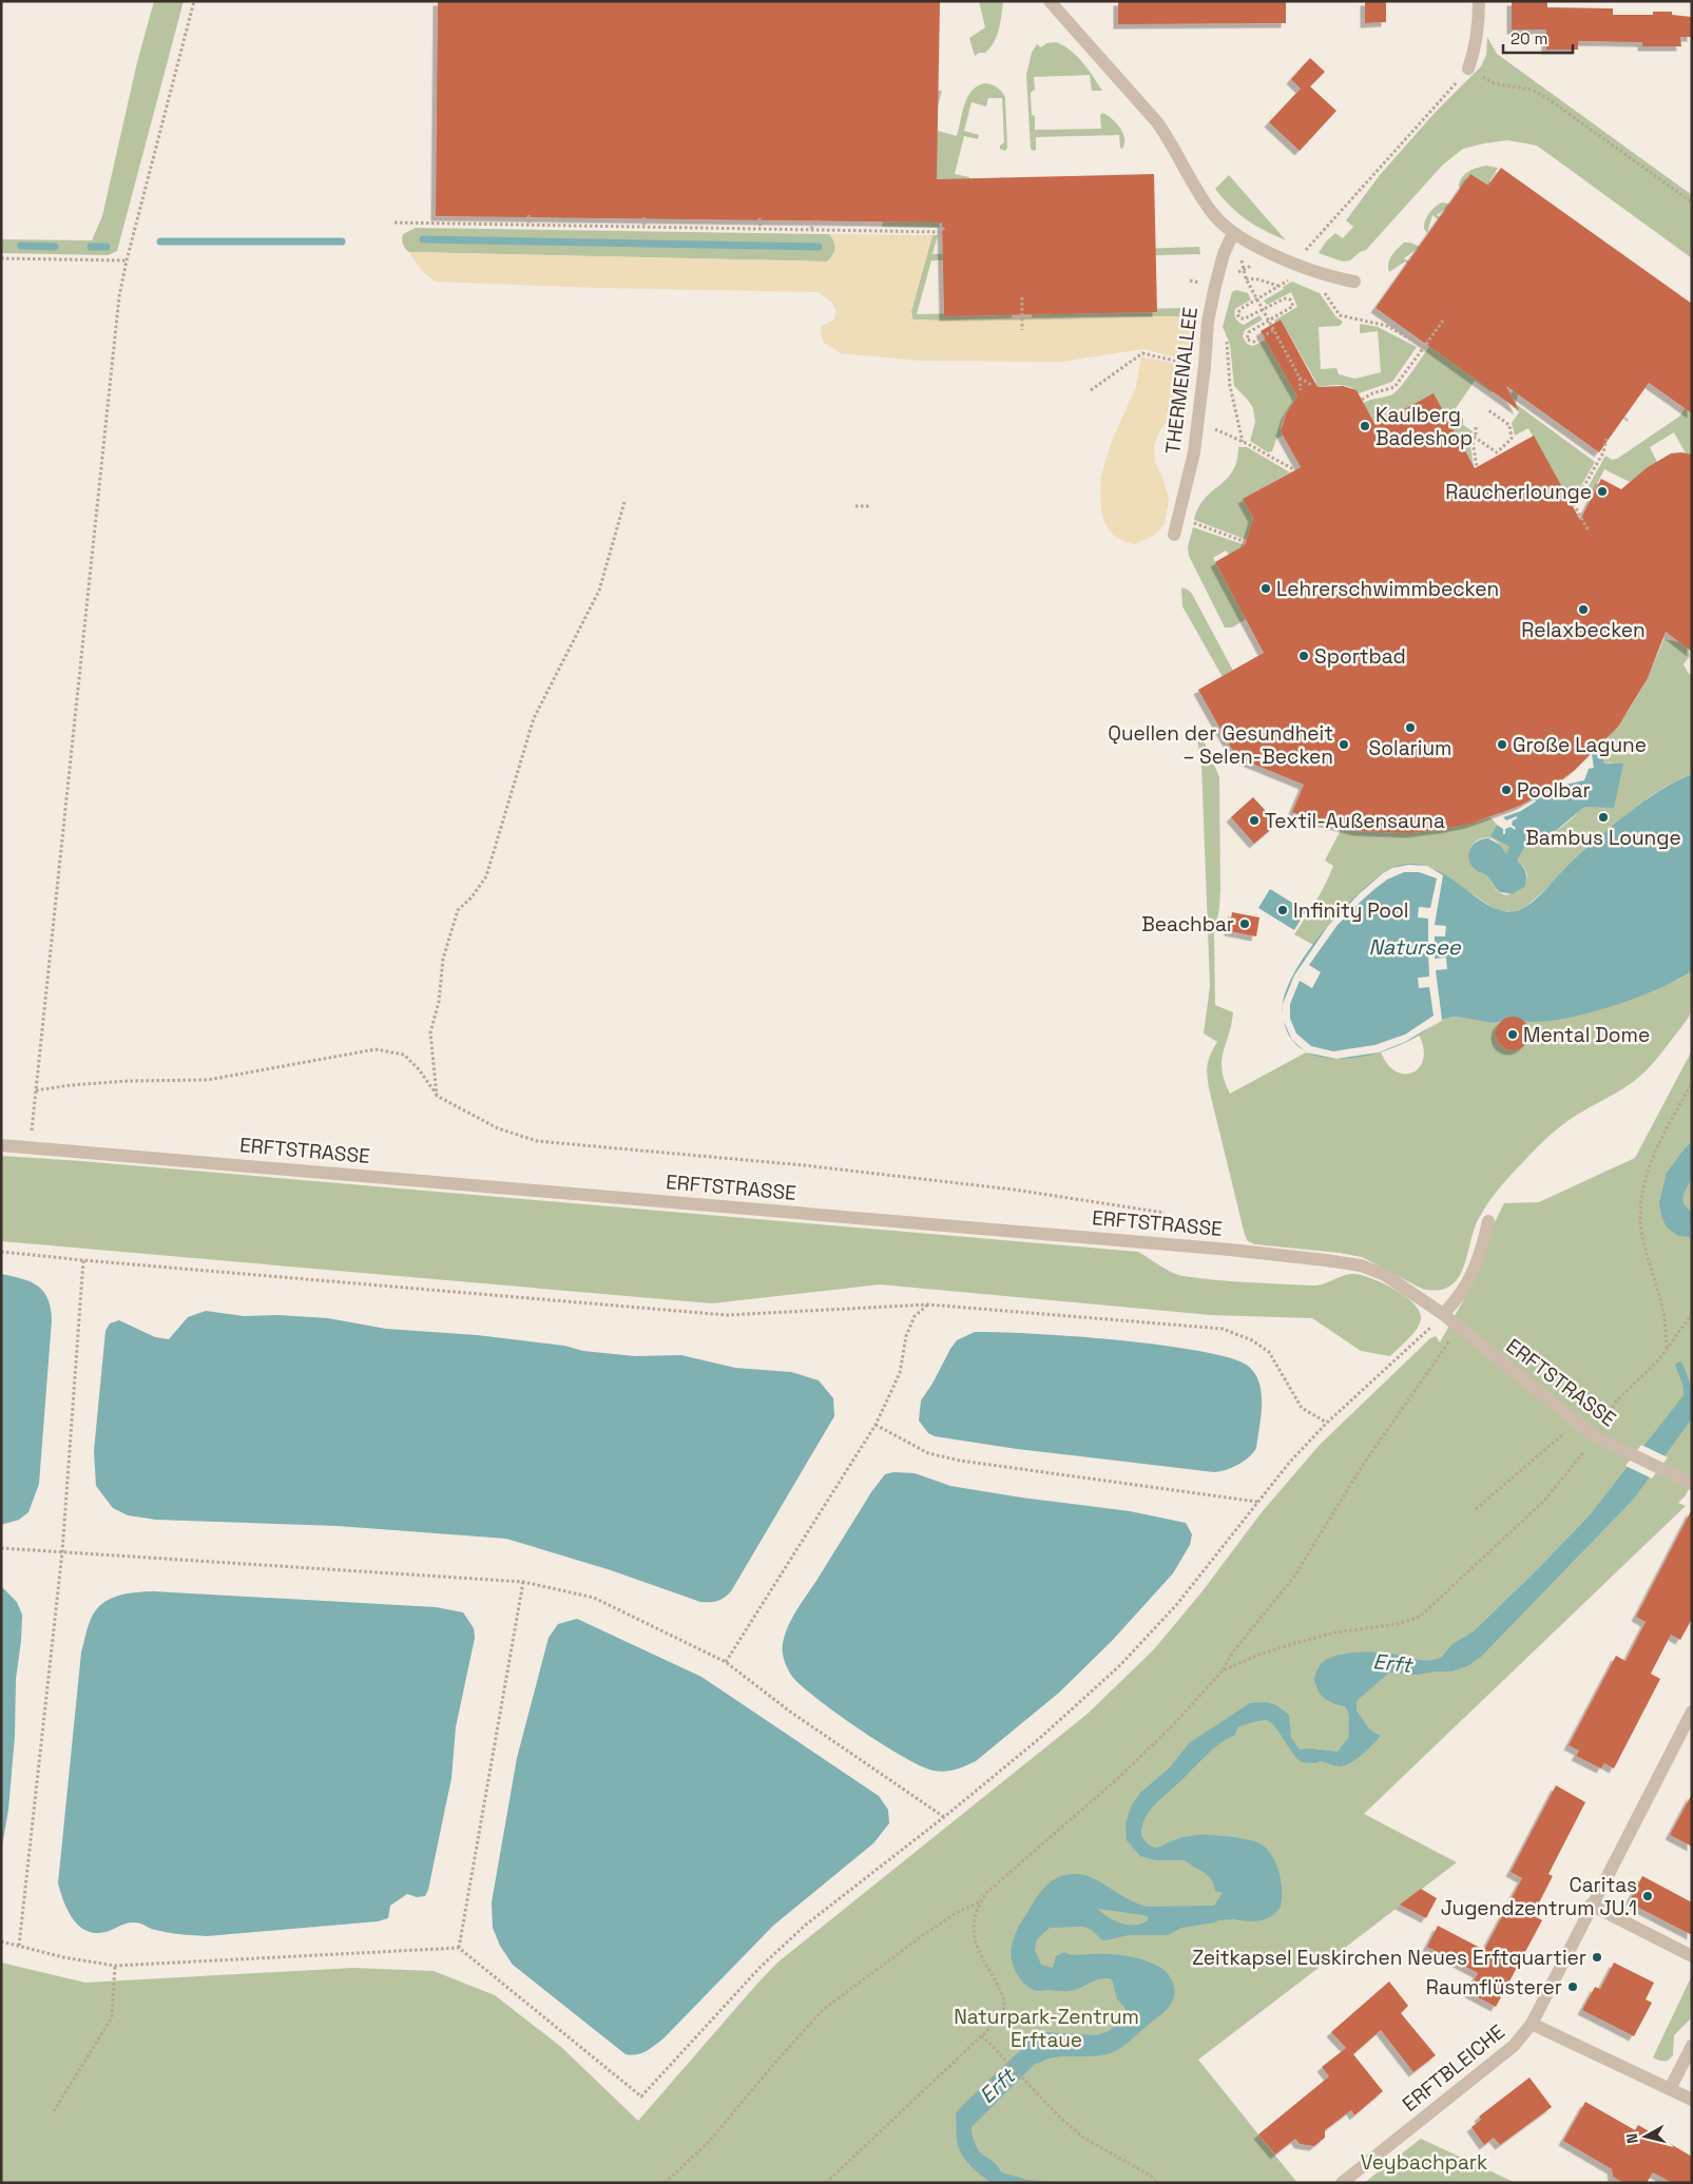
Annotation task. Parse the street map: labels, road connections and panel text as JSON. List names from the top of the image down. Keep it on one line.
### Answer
{"streets":{"street":["THERMENALLEE","ERFTSTRASSE","ERFTBLEICHE"]},"water":["Natursee","Erft"],"parks":["Naturpark-Zentrum Erftaue","Veybachpark"],"places":["Kaulberg Badeshop","Raucherlounge","Lehrerschwimmbecken","Relaxbecken","Sportbad","Solarium","Quellen der Gesundheit – Selen-Becken","Große Lagune","Poolbar","Bambus Lounge","Textil-Außensauna","Infinity Pool","Beachbar","Mental Dome","Caritas Jugendzentrum JU.1","Zeitkapsel Euskirchen Neues Erftquartier","Raumflüsterer"],"scale_bar":"20 m","north":"left"}
